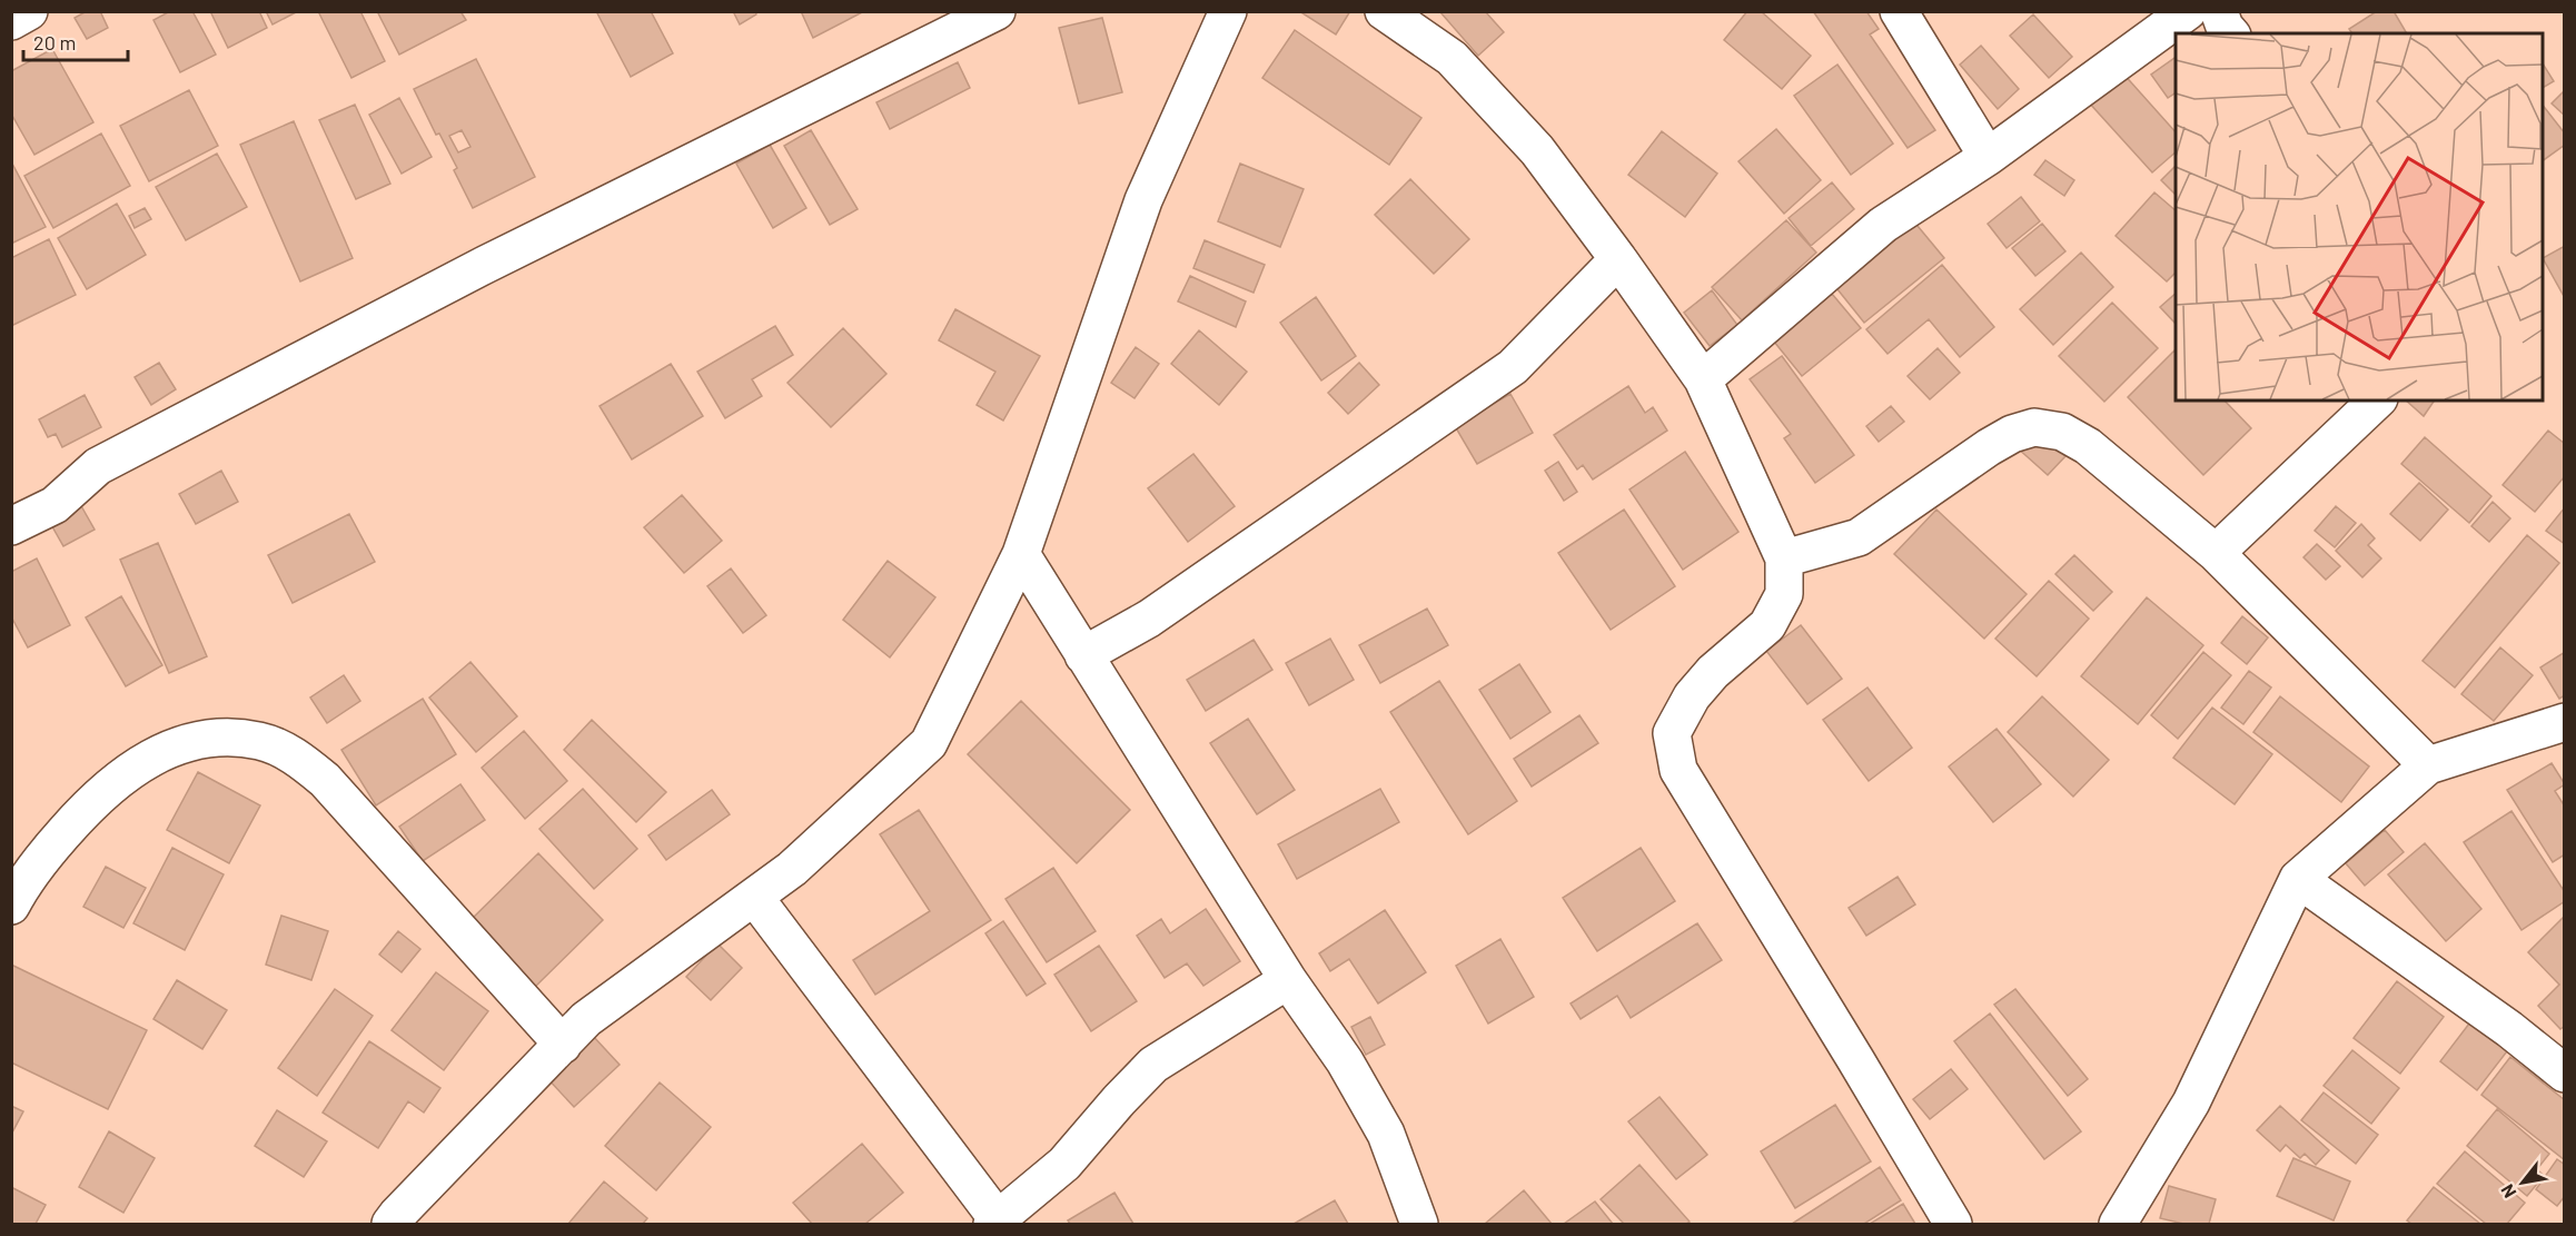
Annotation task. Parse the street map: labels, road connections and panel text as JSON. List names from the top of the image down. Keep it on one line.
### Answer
{"scale_bar":"20 m","north":"bottom left"}
